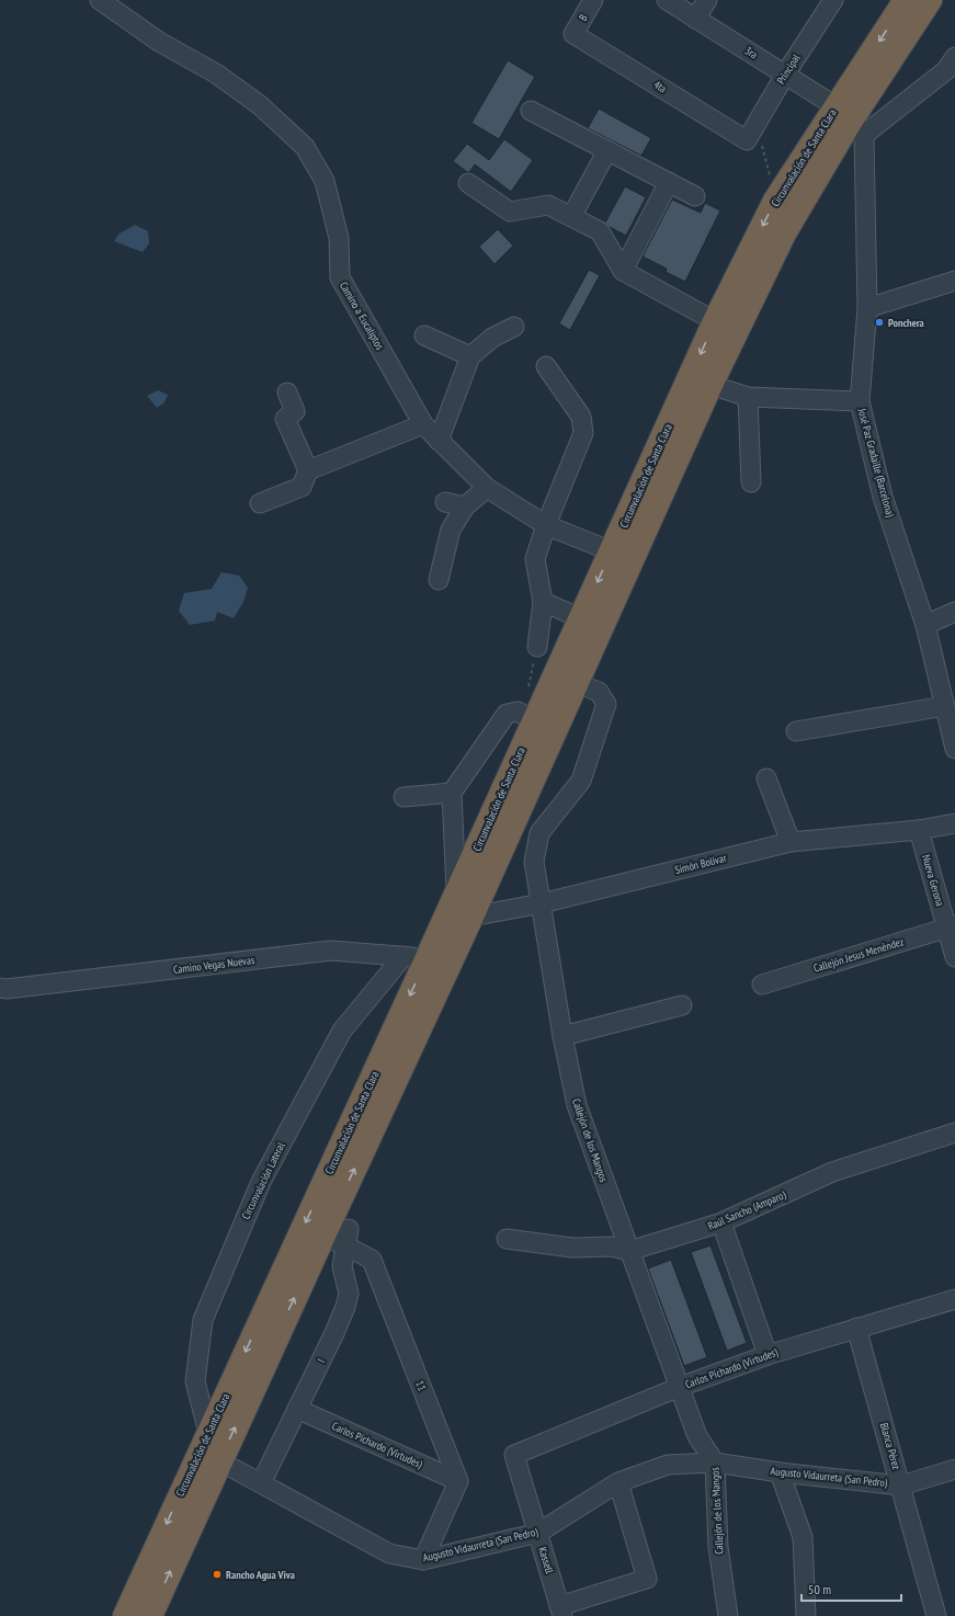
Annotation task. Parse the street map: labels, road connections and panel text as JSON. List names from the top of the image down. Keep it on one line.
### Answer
{"streets":{"highway":["Circunvalación de Santa Clara"],"street":["B","3ra","Principal","4ta","Camino a Eucaliptos","José Paz Gradaille (Barcelona)","Simón Bolivar","Nueva Gerona","Callejón Jesus Menéndez","Camino Vegas Nuevas","Callejón de los Mangos","Circunvalación Lateral","Raúl Sancho (Amparo)","I","Carlos Pichardo (Virtudes)","11","Blanca Pérez","Augusto Vidaurreta (San Pedro)","Kassell"]},"crossings":[["B","4ta"],["3ra","Principal"],["3ra","Circunvalación de Santa Clara"],["3ra","José Paz Gradaille (Barcelona)"],["Principal","4ta"],["Circunvalación de Santa Clara","Camino a Eucaliptos"],["Circunvalación de Santa Clara","José Paz Gradaille (Barcelona)"],["Circunvalación de Santa Clara","Simón Bolivar"],["Circunvalación de Santa Clara","Camino Vegas Nuevas"],["Circunvalación de Santa Clara","Callejón de los Mangos"],["Circunvalación de Santa Clara","Circunvalación Lateral"],["Circunvalación de Santa Clara","11"],["Circunvalación de Santa Clara","Augusto Vidaurreta (San Pedro)"],["Simón Bolivar","Nueva Gerona"],["Simón Bolivar","Callejón de los Mangos"],["Nueva Gerona","Callejón Jesus Menéndez"],["Camino Vegas Nuevas","Circunvalación Lateral"],["Callejón de los Mangos","Raúl Sancho (Amparo)"],["Callejón de los Mangos","Carlos Pichardo (Virtudes)"],["Callejón de los Mangos","Augusto Vidaurreta (San Pedro)"],["I","Carlos Pichardo (Virtudes)"],["I","11"],["I","Augusto Vidaurreta (San Pedro)"],["Carlos Pichardo (Virtudes)","11"],["Carlos Pichardo (Virtudes)","Blanca Pérez"],["Carlos Pichardo (Virtudes)","Kassell"],["Blanca Pérez","Augusto Vidaurreta (San Pedro)"],["Augusto Vidaurreta (San Pedro)","Kassell"]],"places":["Ponchera","Rancho Agua Viva"],"scale_bar":"50 m"}
